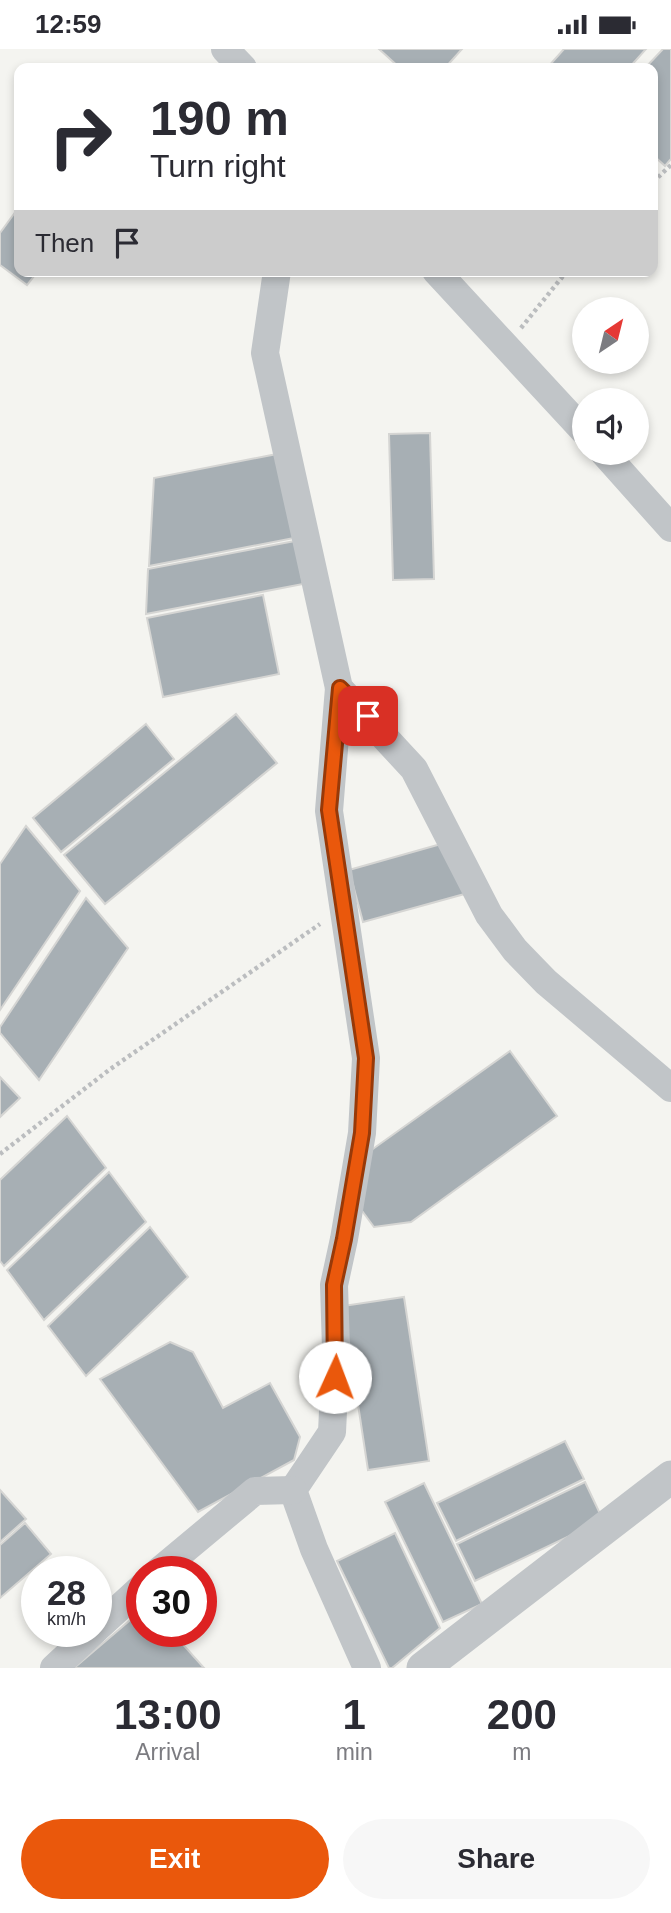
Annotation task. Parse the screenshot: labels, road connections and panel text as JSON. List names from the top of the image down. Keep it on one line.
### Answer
{"north":"top right","page":{"status":"12:59","turn":["190 m","Turn right"],"then":"Then","speed":"28 km/h","limit":"30","eta":["13:00","Arrival","1","min","200","m"],"buttons":["Exit","Share"]}}
